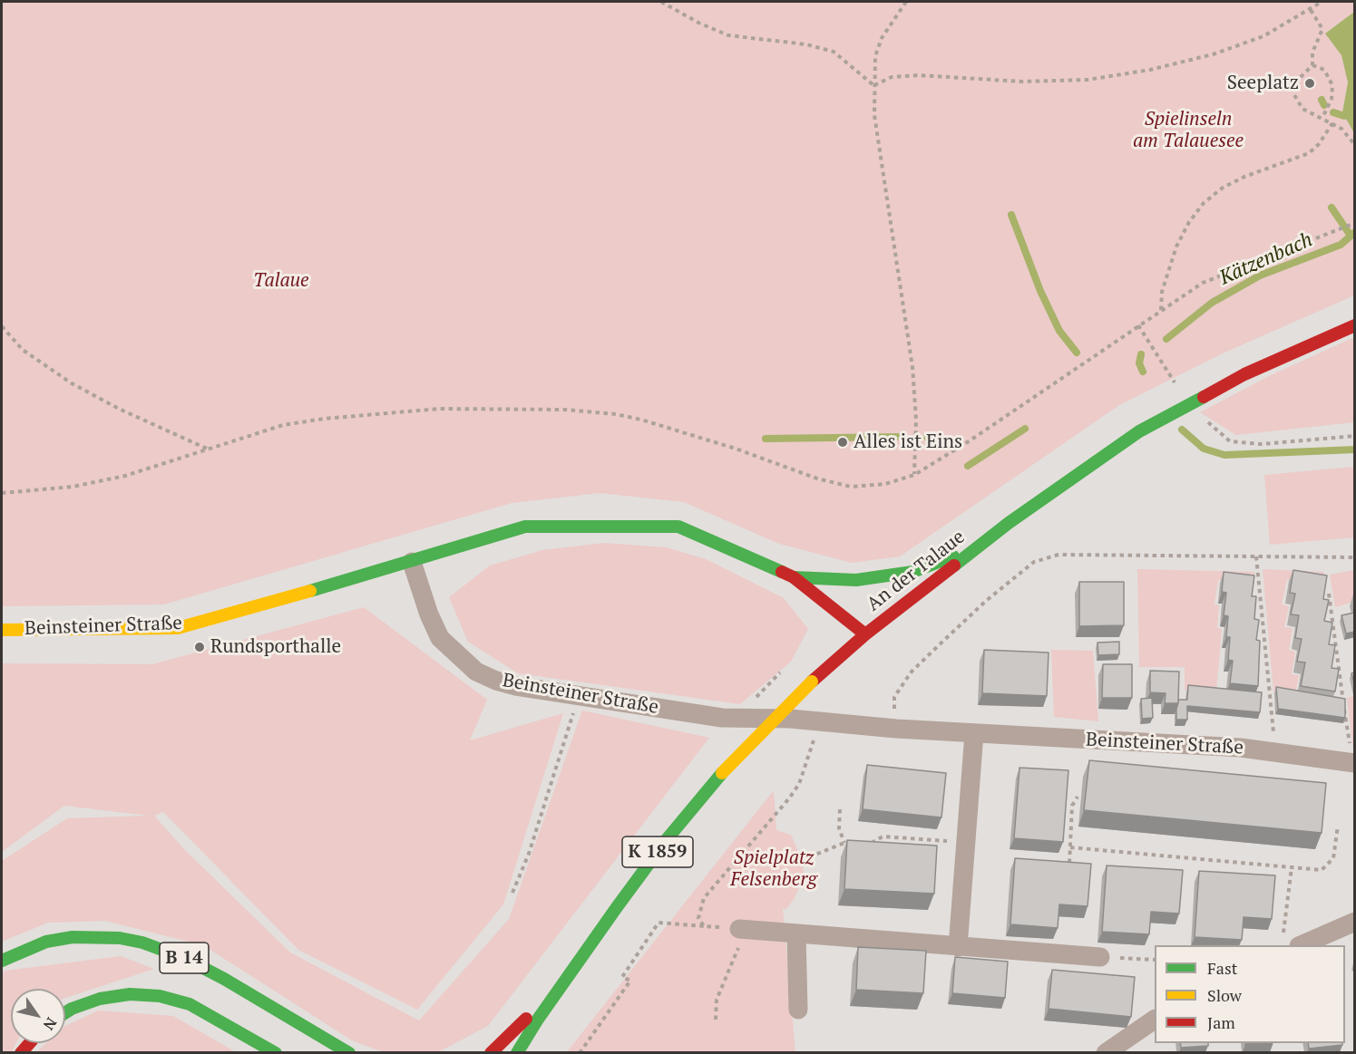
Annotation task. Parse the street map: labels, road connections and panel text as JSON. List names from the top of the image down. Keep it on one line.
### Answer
{"streets":{"main road":["An der Talaue","Beinsteiner Straße","K 1859","B 14"]},"crossings":[["An der Talaue","Beinsteiner Straße"],["An der Talaue","K 1859"]],"water":["Kätzenbach"],"parks":["Spielinseln am Talauesee","Talaue","Spielplatz Felsenberg"],"places":["Seeplatz","Alles ist Eins","Rundsporthalle"],"legend":["Fast","Slow","Jam"],"north":"bottom right"}
